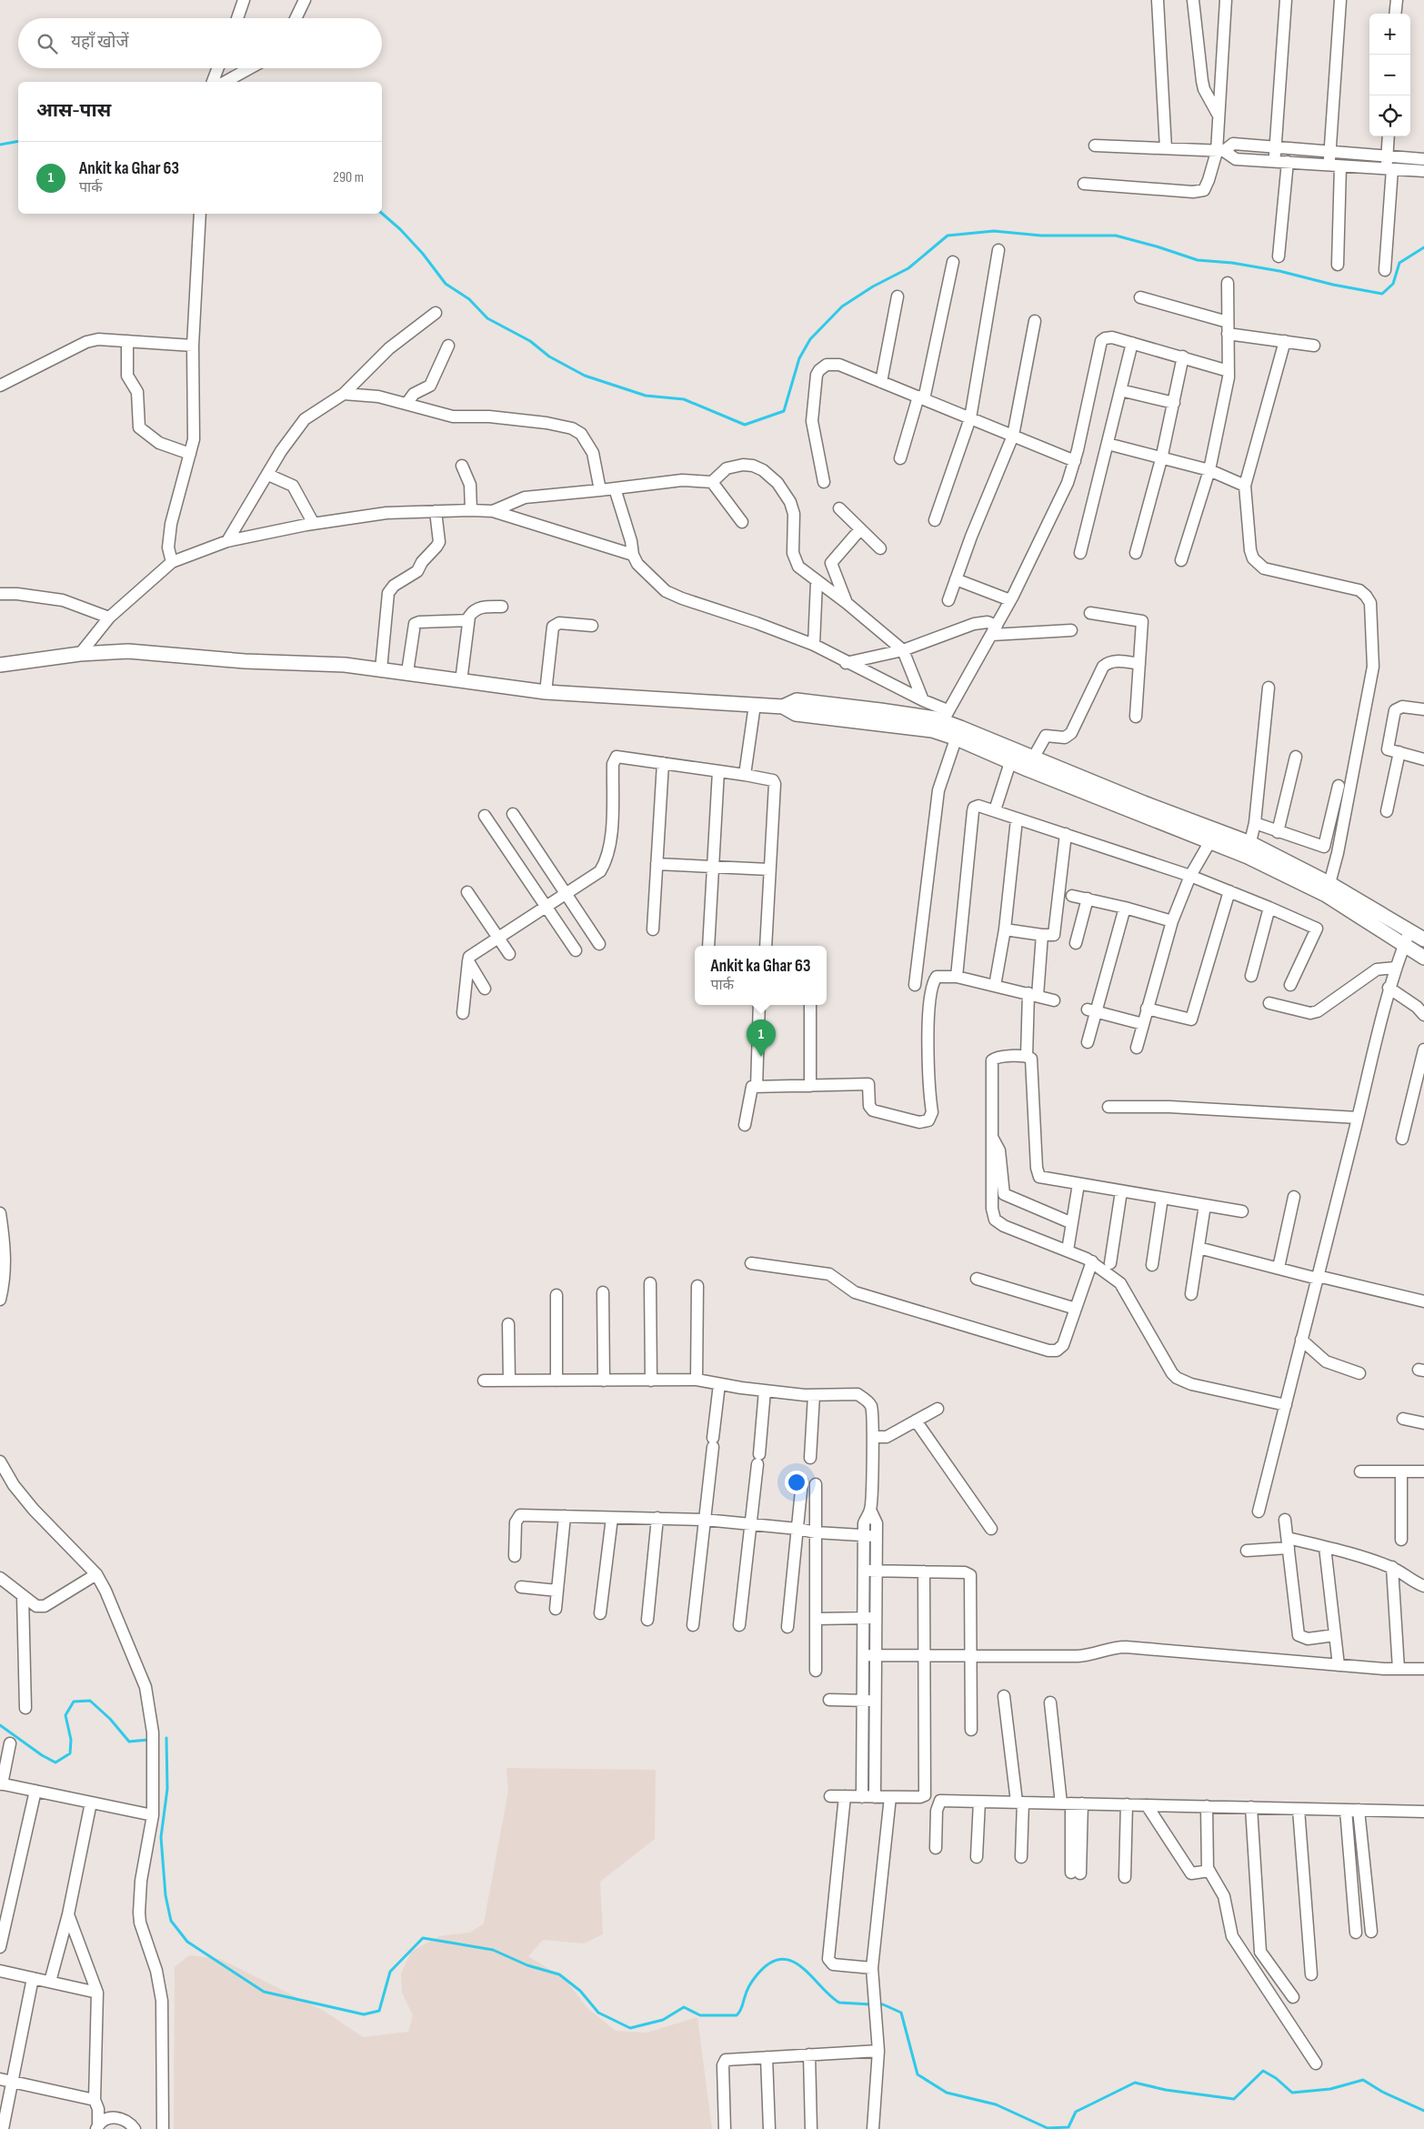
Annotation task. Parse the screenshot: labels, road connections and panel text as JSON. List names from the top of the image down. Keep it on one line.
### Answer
{"page":{"map_buttons":["+","−"],"search":"यहाँ खोजें","heading":"आस-पास","list":[{"mark":"1","name":"Ankit ka Ghar 63","note":"पार्क","value":"290 m"}],"popup":["Ankit ka Ghar 63","पार्क"],"pins":"1"}}
